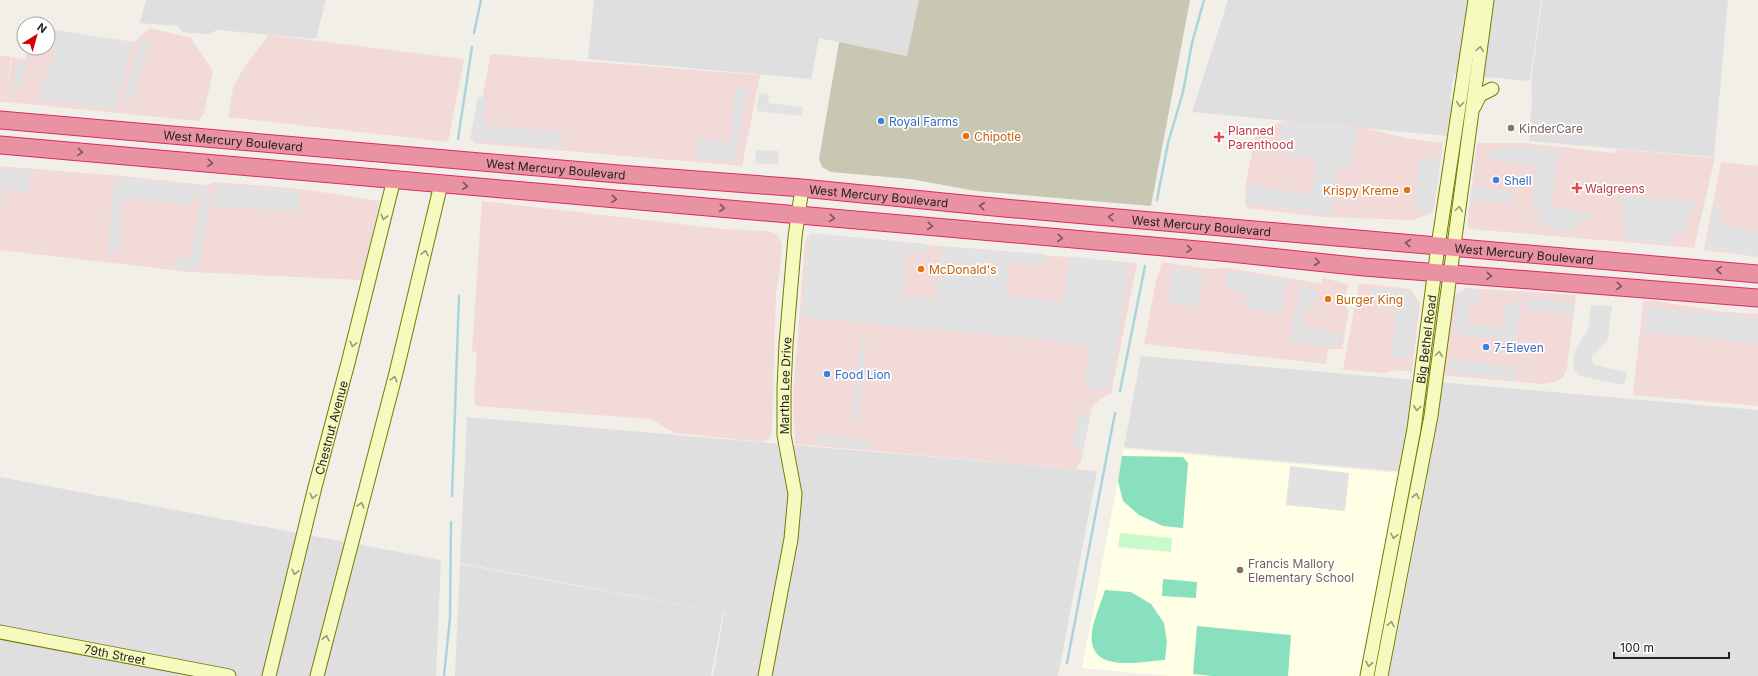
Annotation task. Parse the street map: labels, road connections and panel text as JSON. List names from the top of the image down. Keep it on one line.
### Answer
{"streets":{"highway":["West Mercury Boulevard"],"street":["Big Bethel Road","Martha Lee Drive","Chestnut Avenue","79th Street"]},"crossings":[["West Mercury Boulevard","Big Bethel Road"],["West Mercury Boulevard","Martha Lee Drive"],["West Mercury Boulevard","Chestnut Avenue"]],"places":{"other":["Royal Farms","KinderCare","Chipotle","Shell","Krispy Kreme","McDonald's","Burger King","7-Eleven","Food Lion","Francis Mallory Elementary School"],"health":["Planned Parenthood","Walgreens"]},"scale_bar":"100 m","north":"top right"}
